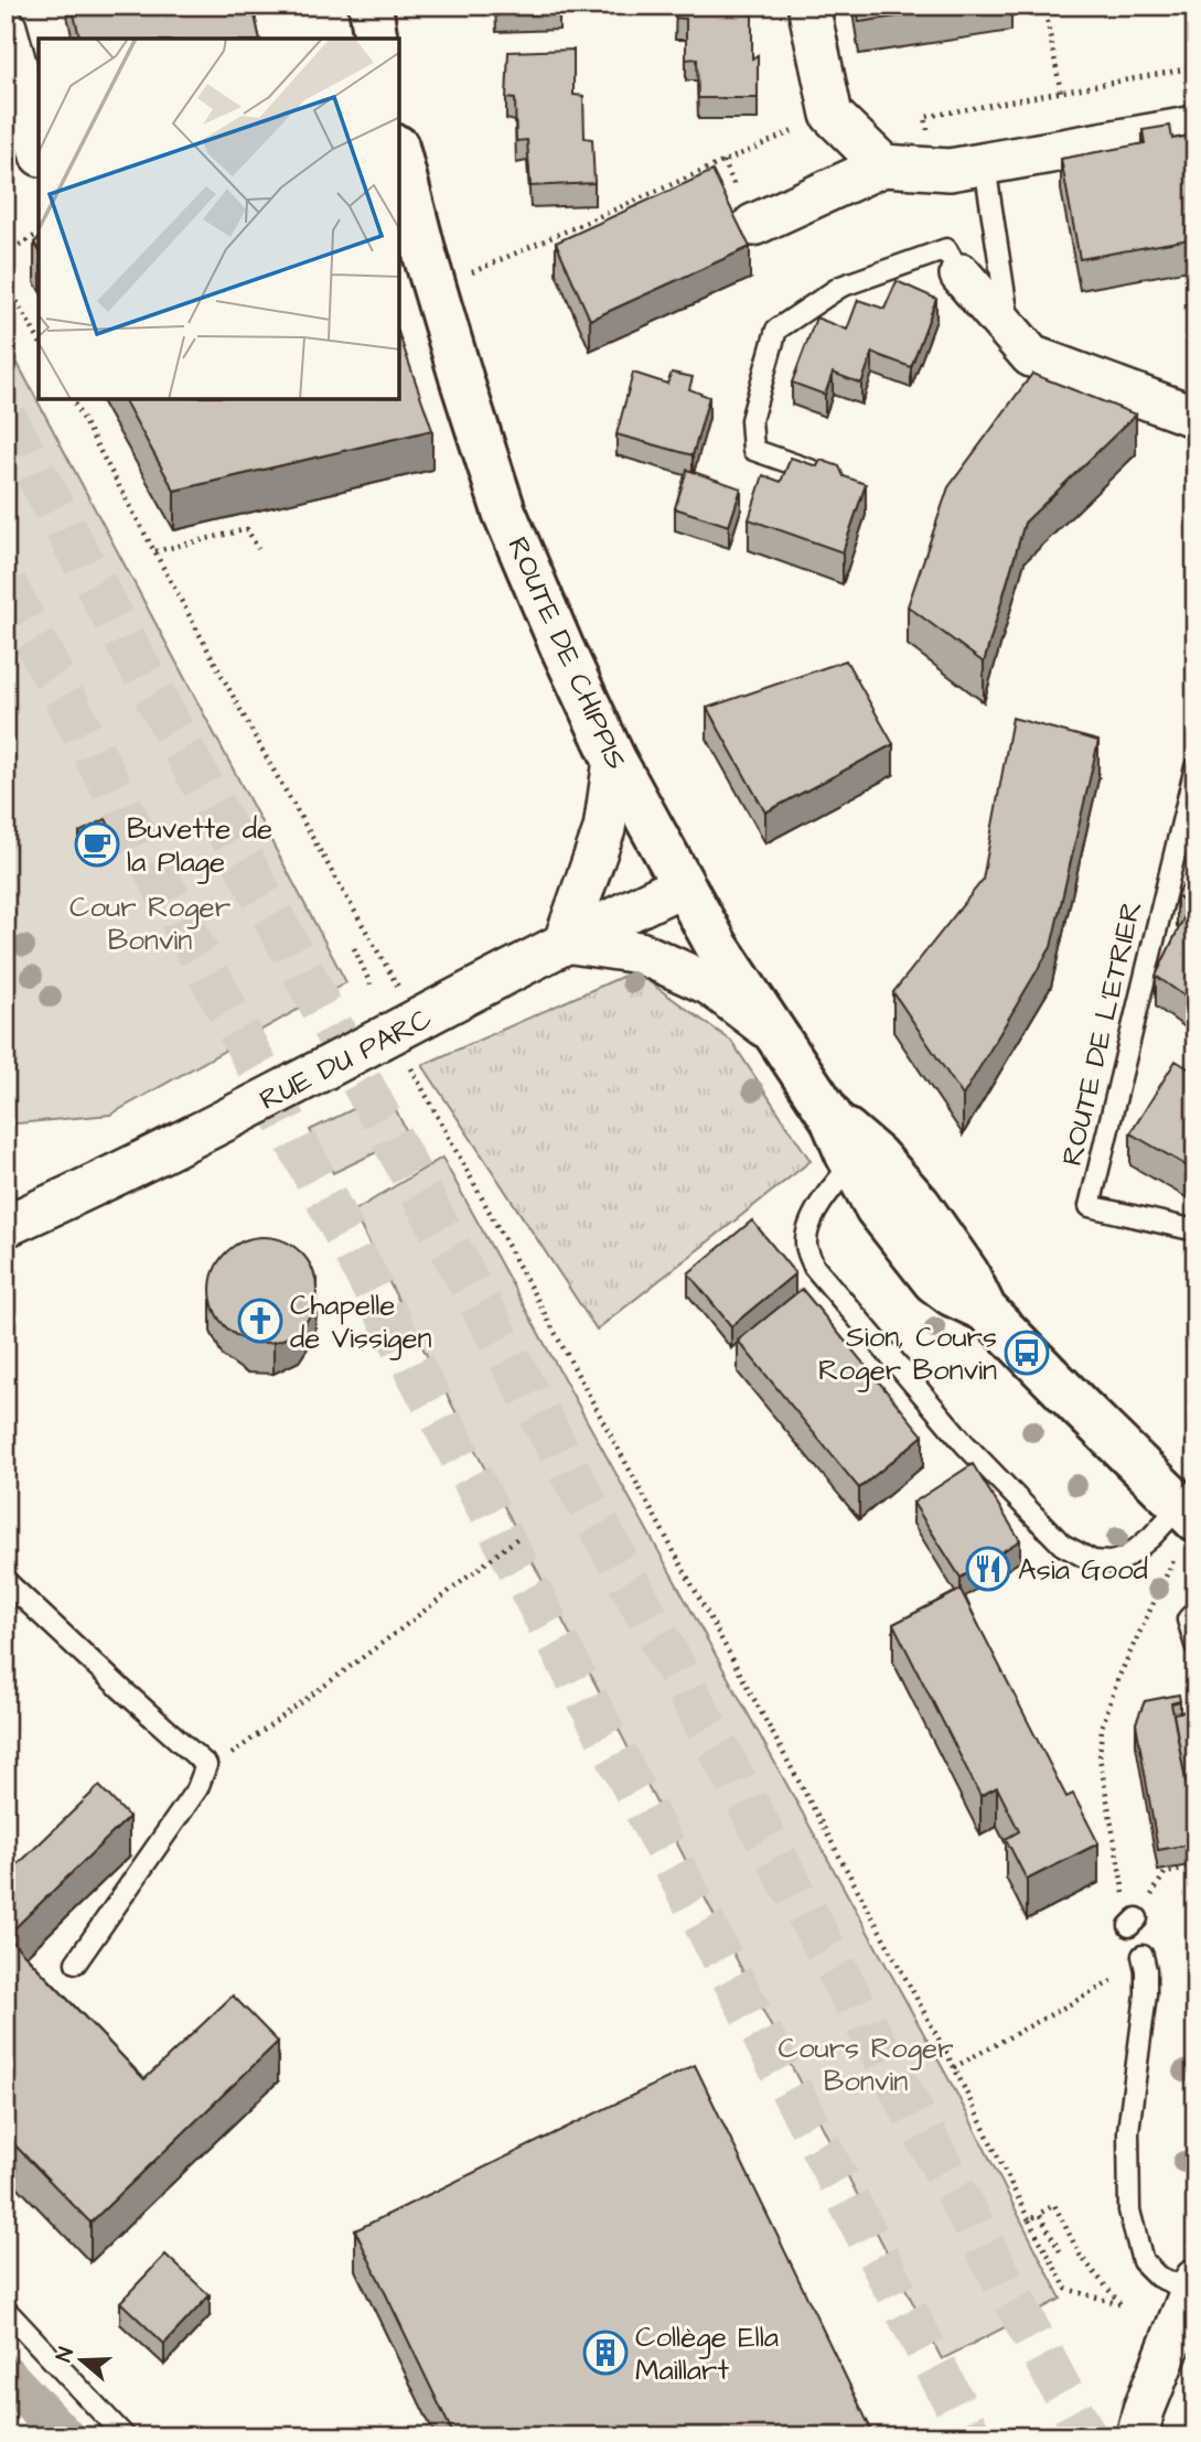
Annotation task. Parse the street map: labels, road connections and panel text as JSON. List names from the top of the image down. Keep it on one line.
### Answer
{"streets":{"street":["ROUTE DE CHIPPIS","RUE DU PARC"],"lane":["ROUTE DE L'ETRIER"]},"crossings":[["ROUTE DE CHIPPIS","RUE DU PARC"]],"parks":["Cour Roger Bonvin","Cours Roger Bonvin"],"places":{"cafe":["Buvette de la Plage"],"church":["Chapelle de Vissigen"],"bus stop":["Sion, Cours Roger Bonvin"],"restaurant":["Asia Good"],"building":["Collège Ella Maillart"]},"north":"left"}
